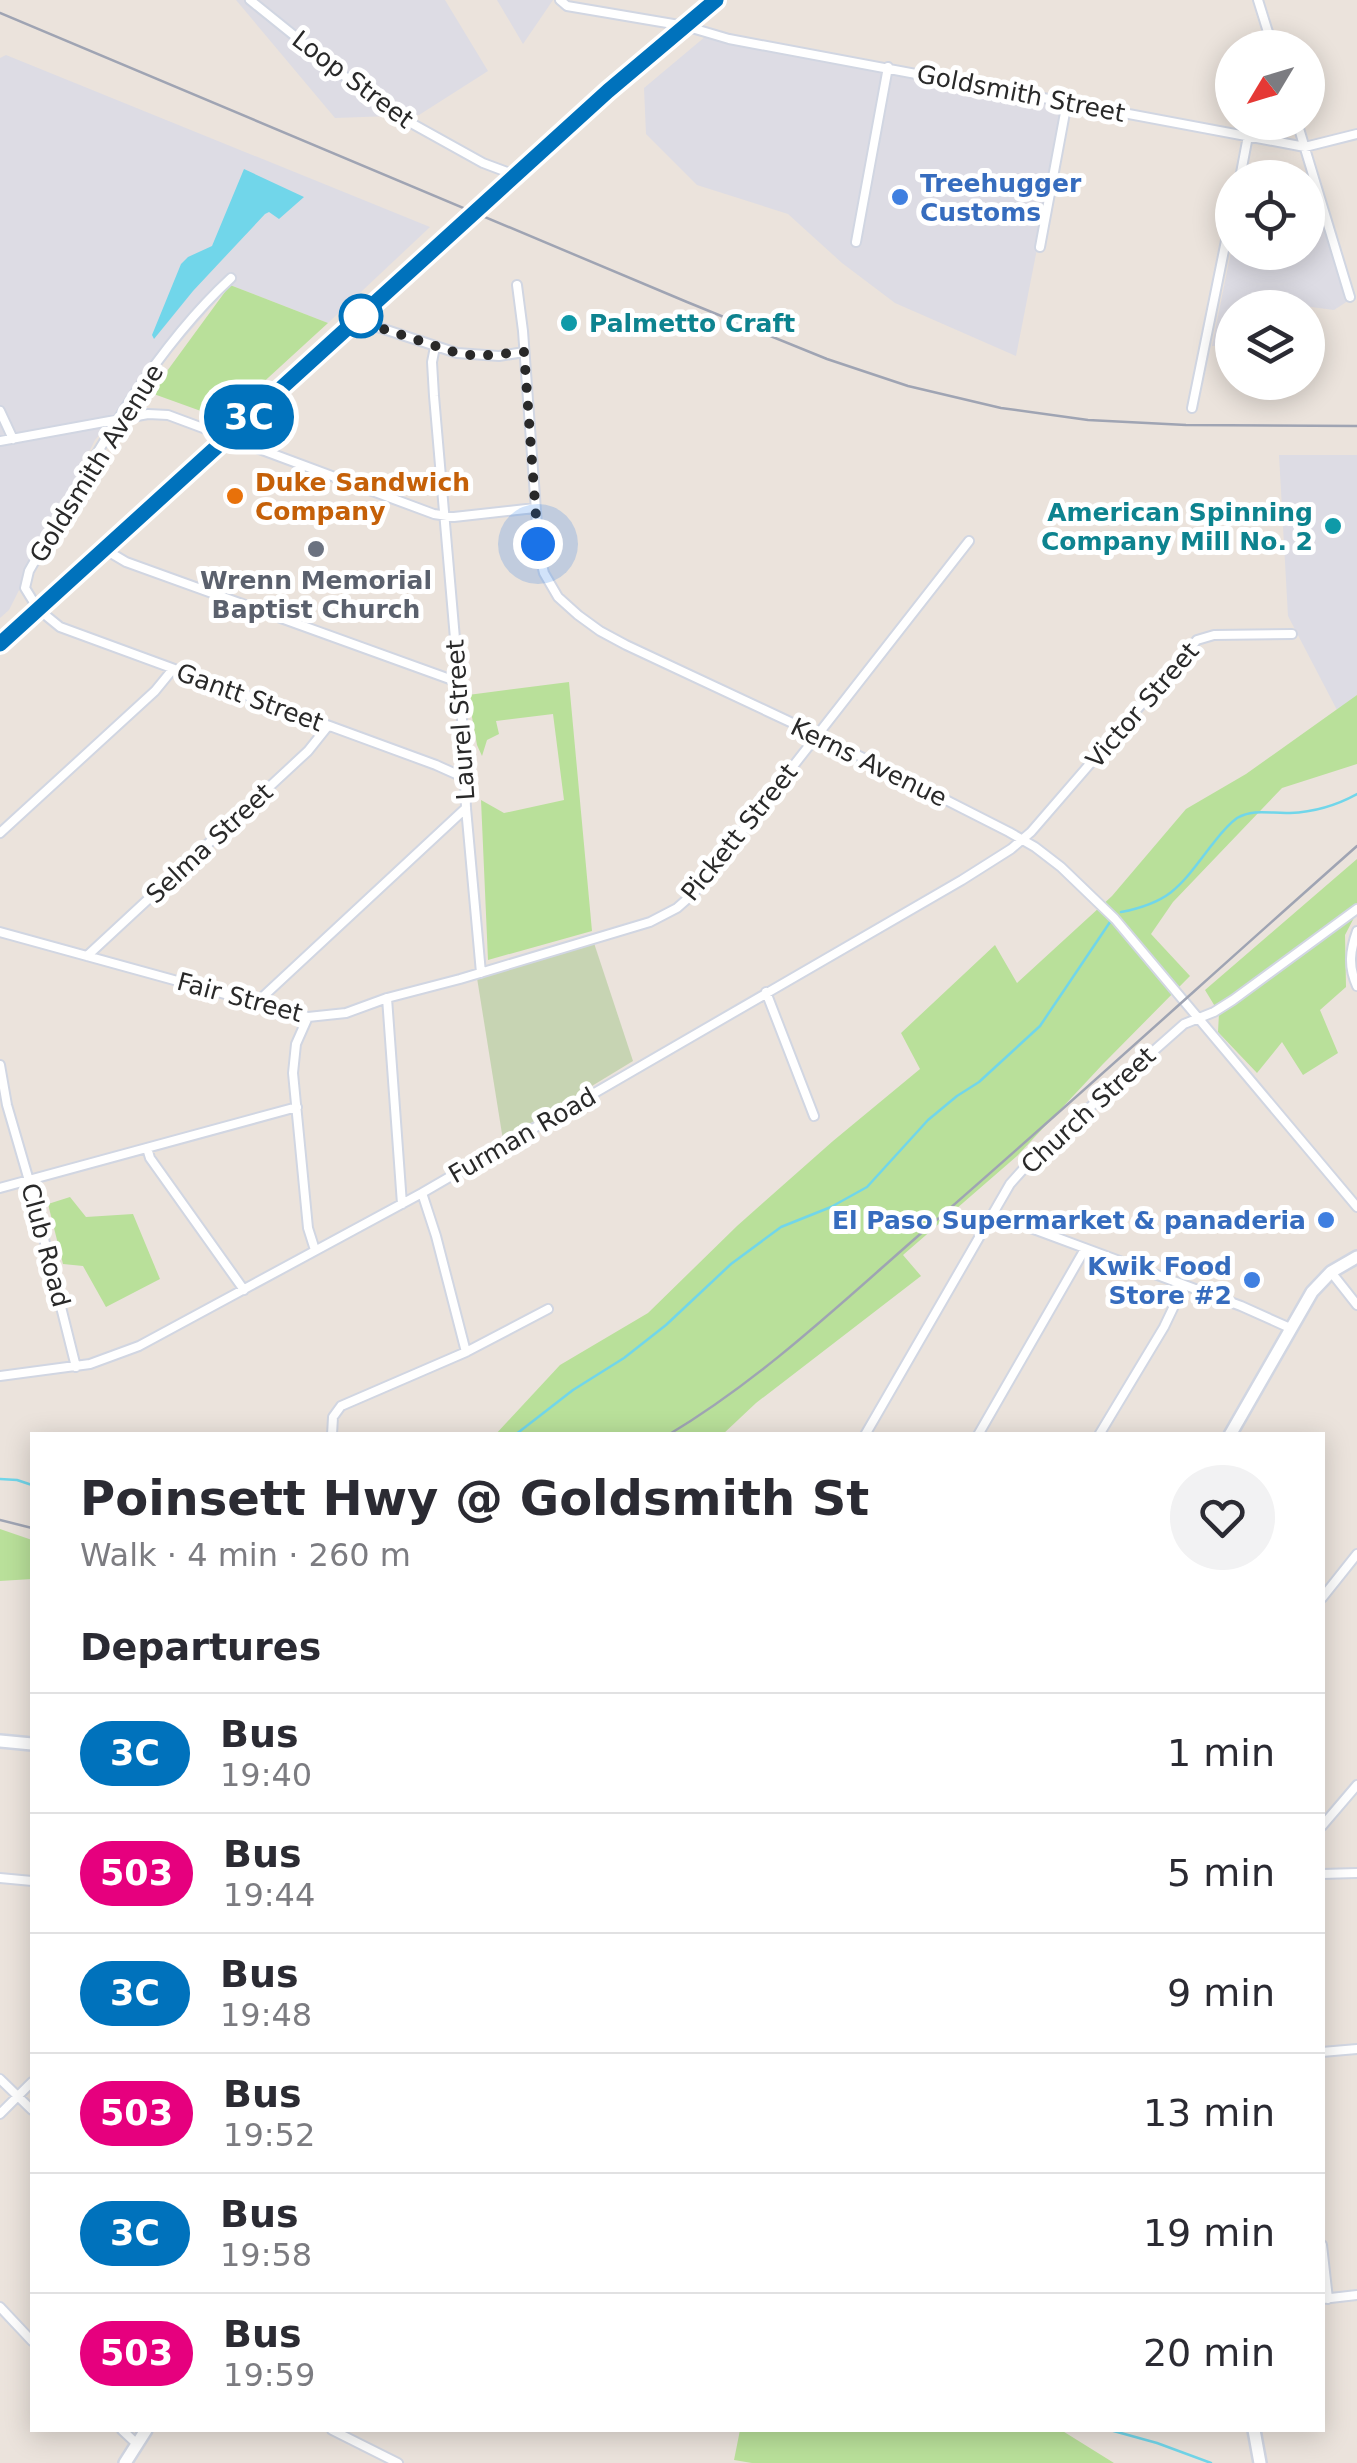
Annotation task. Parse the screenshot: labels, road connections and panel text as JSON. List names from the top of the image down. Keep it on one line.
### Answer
{"streets":{"street":["Loop Street","Goldsmith Street","Goldsmith Avenue","Gantt Street","Victor Street","Laurel Street","Kerns Avenue","Pickett Street","Selma Street","Fair Street","Church Street","Furman Road","Club Road"]},"crossings":[["Goldsmith Avenue","Gantt Street"],["Gantt Street","Laurel Street"],["Gantt Street","Selma Street"],["Victor Street","Kerns Avenue"],["Victor Street","Furman Road"],["Laurel Street","Pickett Street"],["Laurel Street","Fair Street"],["Kerns Avenue","Pickett Street"],["Kerns Avenue","Church Street"],["Kerns Avenue","Furman Road"],["Pickett Street","Fair Street"],["Selma Street","Fair Street"],["Furman Road","Club Road"]],"places":["Treehugger Customs","Palmetto Craft","Duke Sandwich Company","American Spinning Company Mill No. 2","Wrenn Memorial Baptist Church","El Paso Supermarket & panaderia","Kwik Food Store #2"],"lines":["bus line 3C"],"north":"bottom left","page":{"on_map":"3C","heading":[["Poinsett Hwy @ Goldsmith St","Walk · 4 min · 260 m"],"Departures"],"list":[{"mark":"3C","name":"Bus","note":"19:40","value":"1 min"},{"mark":"503","name":"Bus","note":"19:44","value":"5 min"},{"mark":"3C","name":"Bus","note":"19:48","value":"9 min"},{"mark":"503","name":"Bus","note":"19:52","value":"13 min"},{"mark":"3C","name":"Bus","note":"19:58","value":"19 min"},{"mark":"503","name":"Bus","note":"19:59","value":"20 min"}]}}
